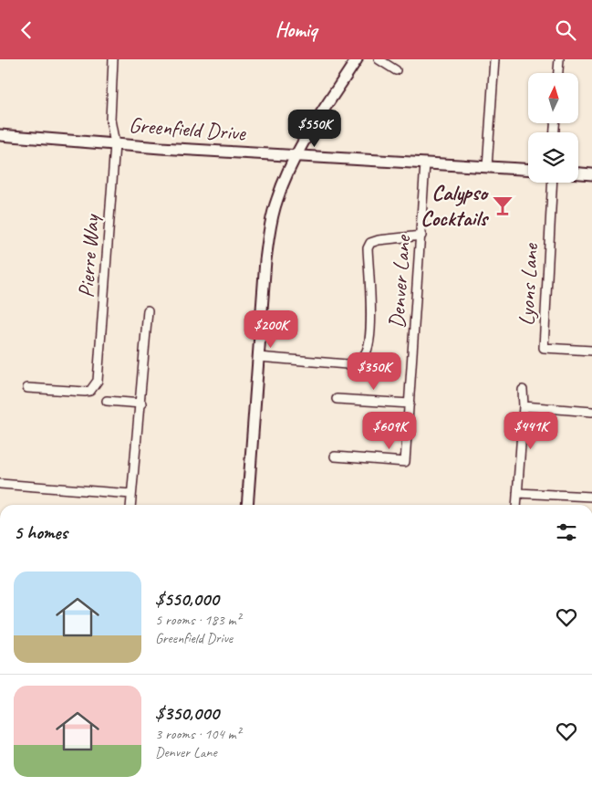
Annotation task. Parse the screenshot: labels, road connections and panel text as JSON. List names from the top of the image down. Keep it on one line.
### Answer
{"streets":{"main road":["Greenfield Drive"],"street":["Pierre Way","Denver Lane","Lyons Lane"]},"crossings":[["Greenfield Drive","Pierre Way"],["Greenfield Drive","Denver Lane"]],"places":{"bar":["Calypso Cocktails"]},"north":"top","page":{"header":"Homiq","price":["$550K","$200K","$350K","$609K","$441K"],"heading":"5 homes","list":[{"name":"$550,000","note":"5 rooms · 183 m² · Greenfield Drive"},{"name":"$350,000","note":"3 rooms · 104 m² · Denver Lane"}]}}
